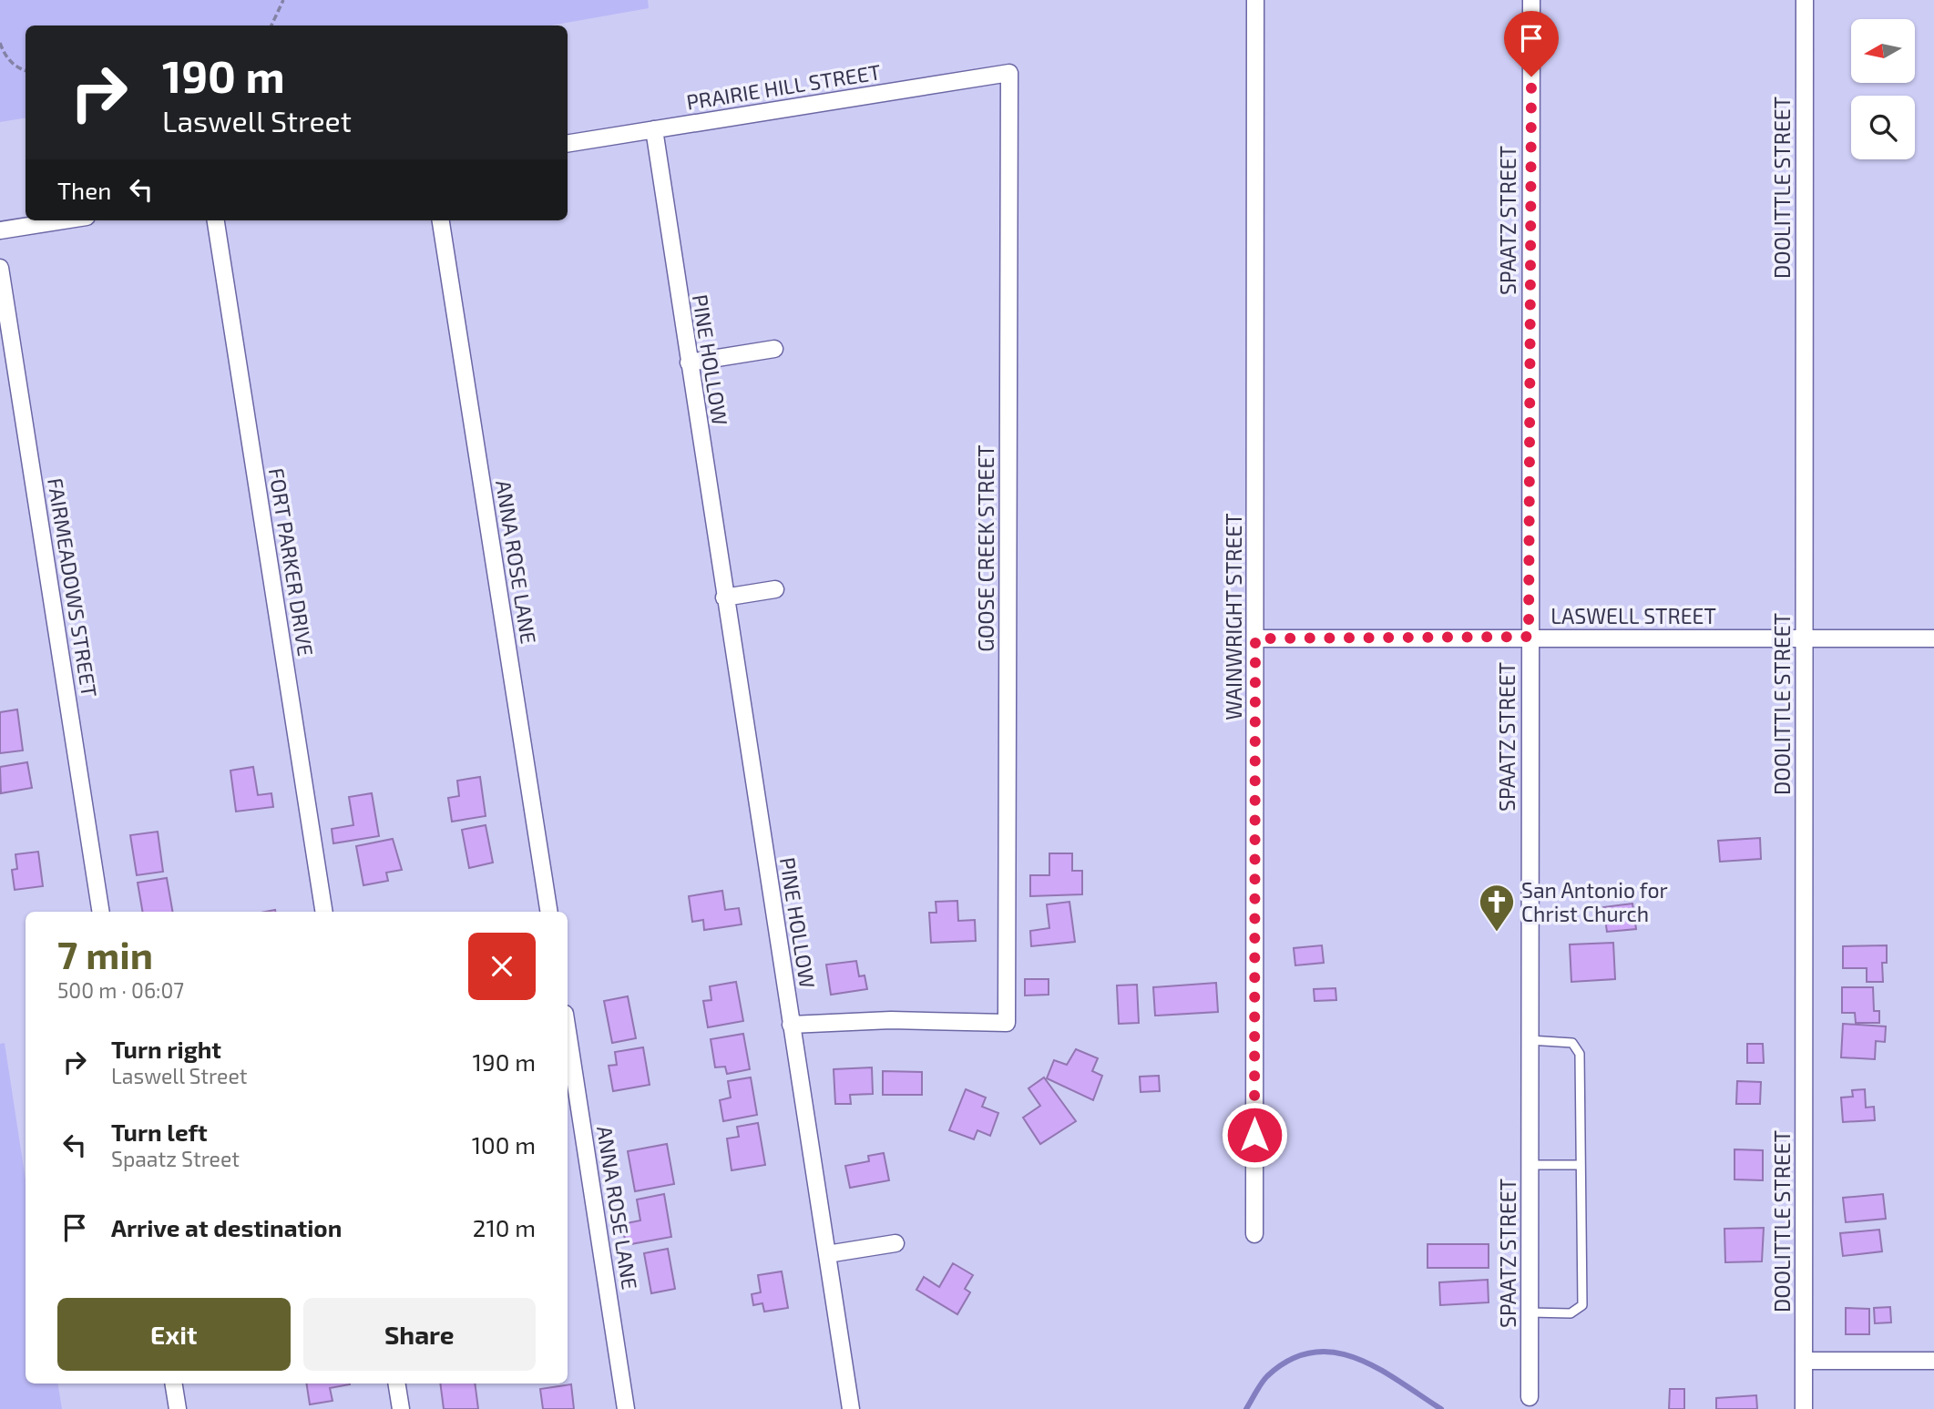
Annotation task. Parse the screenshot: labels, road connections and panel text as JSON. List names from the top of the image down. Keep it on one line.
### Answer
{"streets":{"street":["PRAIRIE HILL STREET","DOOLITTLE STREET","SPAATZ STREET","PINE HOLLOW","GOOSE CREEK STREET","FORT PARKER DRIVE","ANNA ROSE LANE","FAIRMEADOWS STREET","LASWELL STREET","WAINWRIGHT STREET"]},"crossings":[["PRAIRIE HILL STREET","PINE HOLLOW"],["PRAIRIE HILL STREET","GOOSE CREEK STREET"],["DOOLITTLE STREET","LASWELL STREET"],["SPAATZ STREET","LASWELL STREET"],["PINE HOLLOW","GOOSE CREEK STREET"],["LASWELL STREET","WAINWRIGHT STREET"]],"places":{"church":["San Antonio for Christ Church"]},"north":"left","page":{"turn":["190 m","Laswell Street"],"then":"Then","heading":["7 min","500 m · 06:07"],"list":[{"name":"Turn right","note":"Laswell Street","value":"190 m"},{"name":"Turn left","note":"Spaatz Street","value":"100 m"},{"name":"Arrive at destination","value":"210 m"}],"buttons":["Exit","Share"]}}
